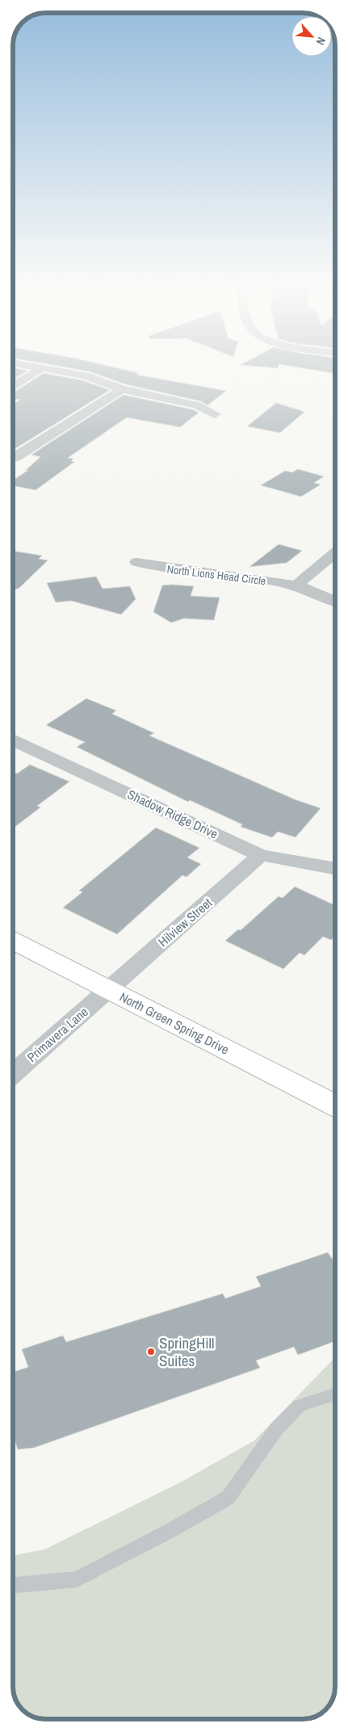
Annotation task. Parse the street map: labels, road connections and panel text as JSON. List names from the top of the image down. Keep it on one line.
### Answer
{"streets":{"main road":["North Green Spring Drive"],"street":["North Lions Head Circle","Shadow Ridge Drive","Hilview Street","Primavera Lane"]},"crossings":[["Shadow Ridge Drive","Hilview Street"],["Hilview Street","North Green Spring Drive"],["Hilview Street","Primavera Lane"],["North Green Spring Drive","Primavera Lane"]],"places":["SpringHill Suites"],"north":"bottom right"}
